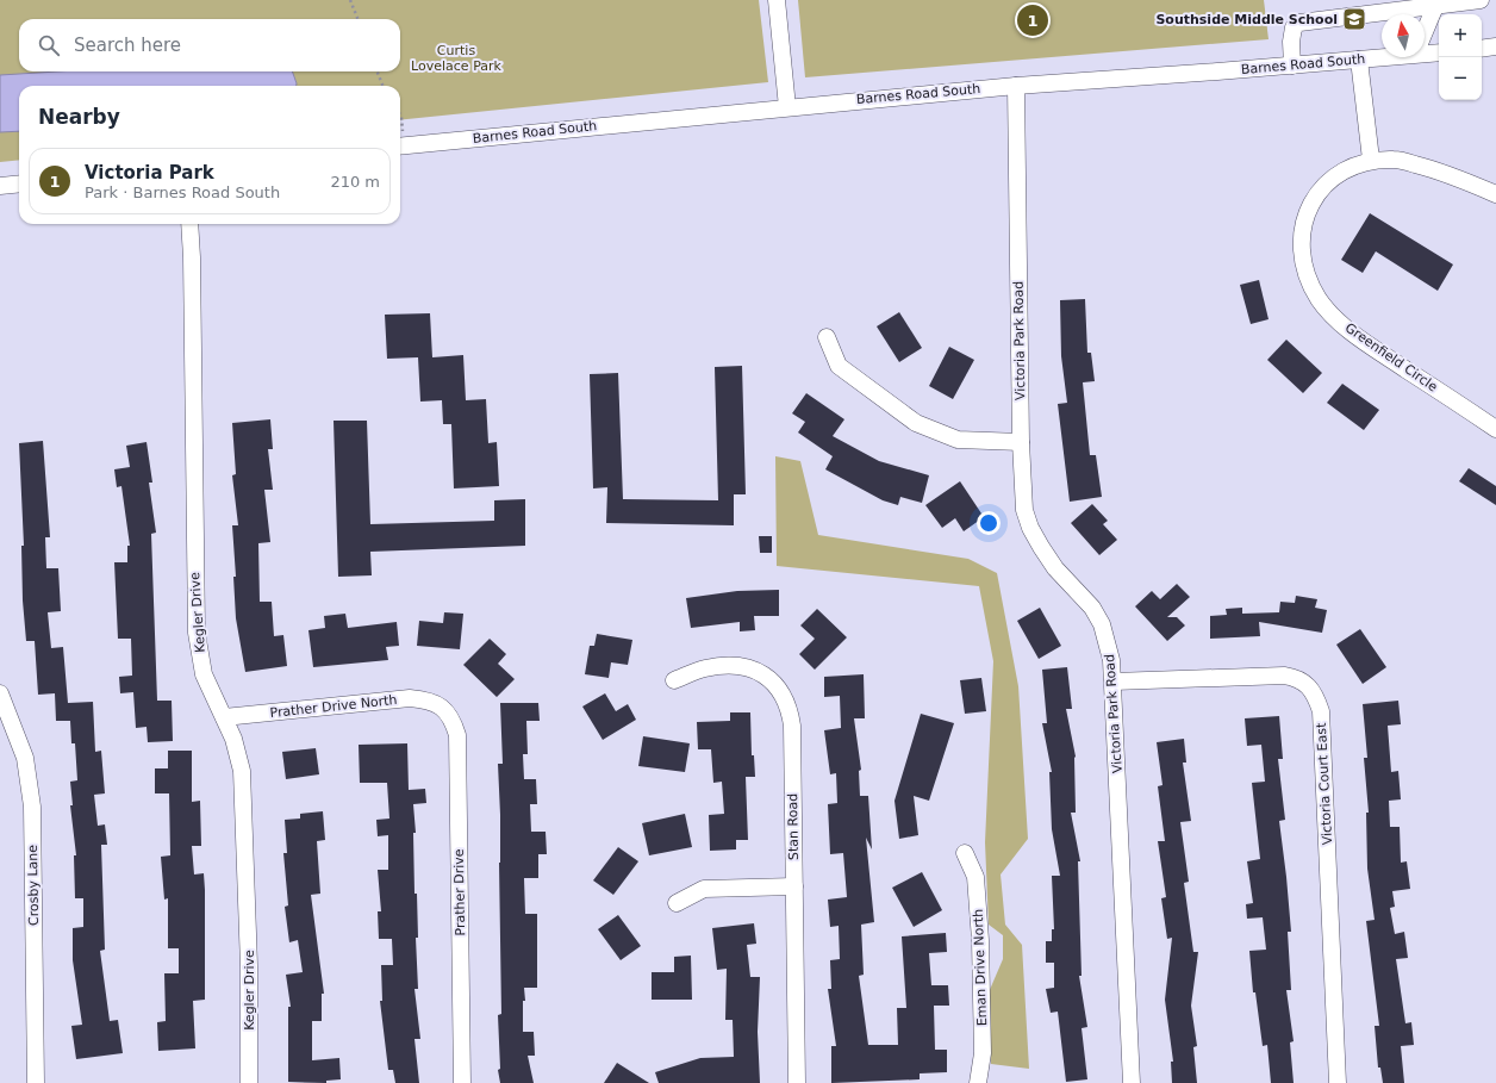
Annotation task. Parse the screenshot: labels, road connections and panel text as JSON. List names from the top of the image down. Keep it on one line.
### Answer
{"streets":{"street":["Barnes Road South","Victoria Park Road","Greenfield Circle","Kegler Drive","Prather Drive North","Victoria Court East","Stan Road","Crosby Lane","Prather Drive","Eman Drive North"]},"crossings":[["Barnes Road South","Victoria Park Road"],["Victoria Park Road","Victoria Court East"],["Kegler Drive","Prather Drive North"],["Prather Drive North","Prather Drive"]],"parks":["Curtis Lovelace Park"],"places":{"school or university":["Southside Middle School"]},"north":"top","page":{"pins":"1","map_buttons":["+","−"],"search":"Search here","heading":"Nearby","list":[{"mark":"1","name":"Victoria Park","note":"Park · Barnes Road South","value":"210 m"}]}}
